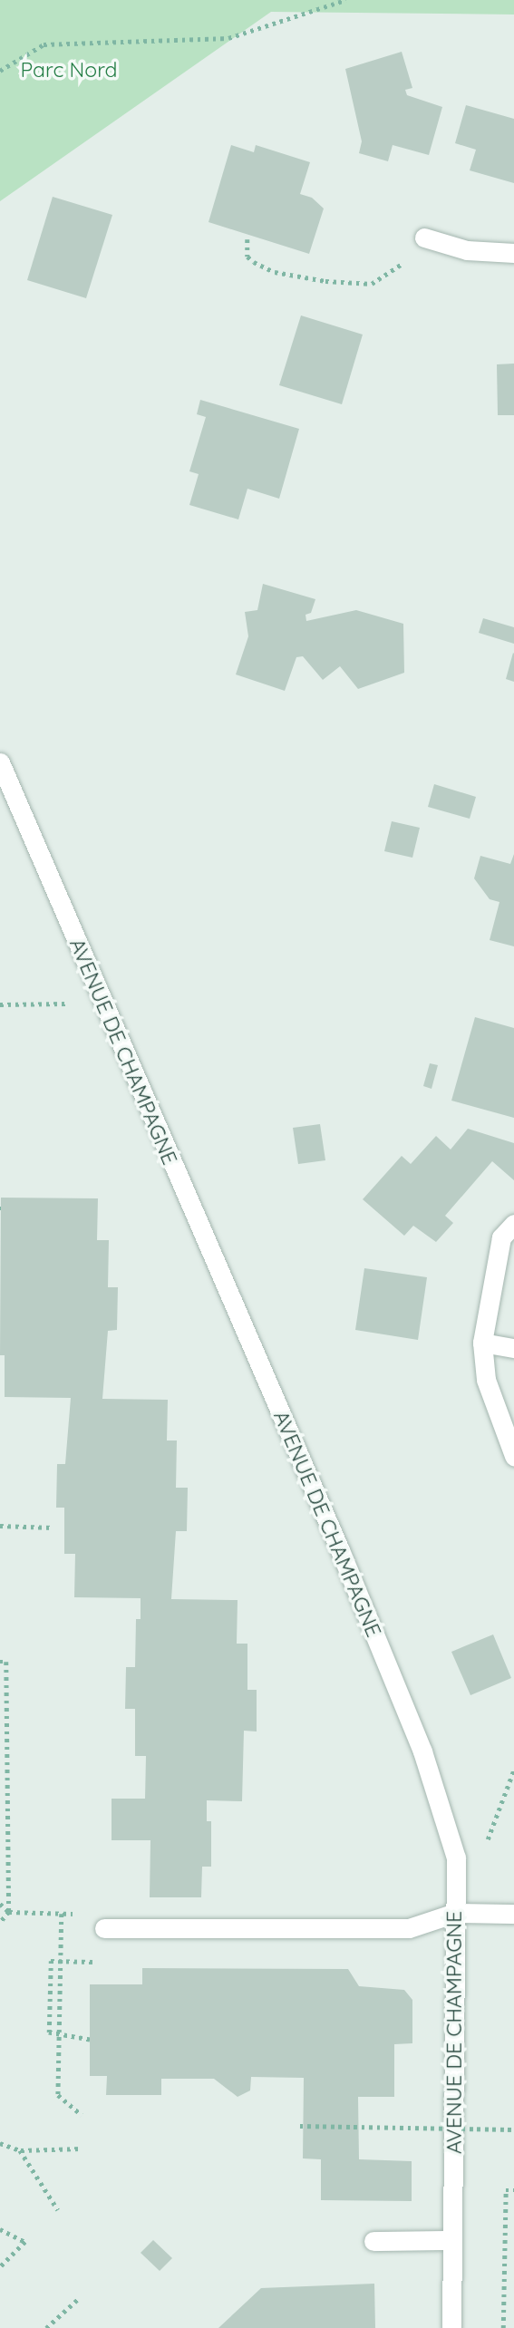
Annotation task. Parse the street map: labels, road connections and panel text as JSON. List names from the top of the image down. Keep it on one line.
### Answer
{"streets":{"street":["AVENUE DE CHAMPAGNE"]},"parks":["Parc Nord"]}
